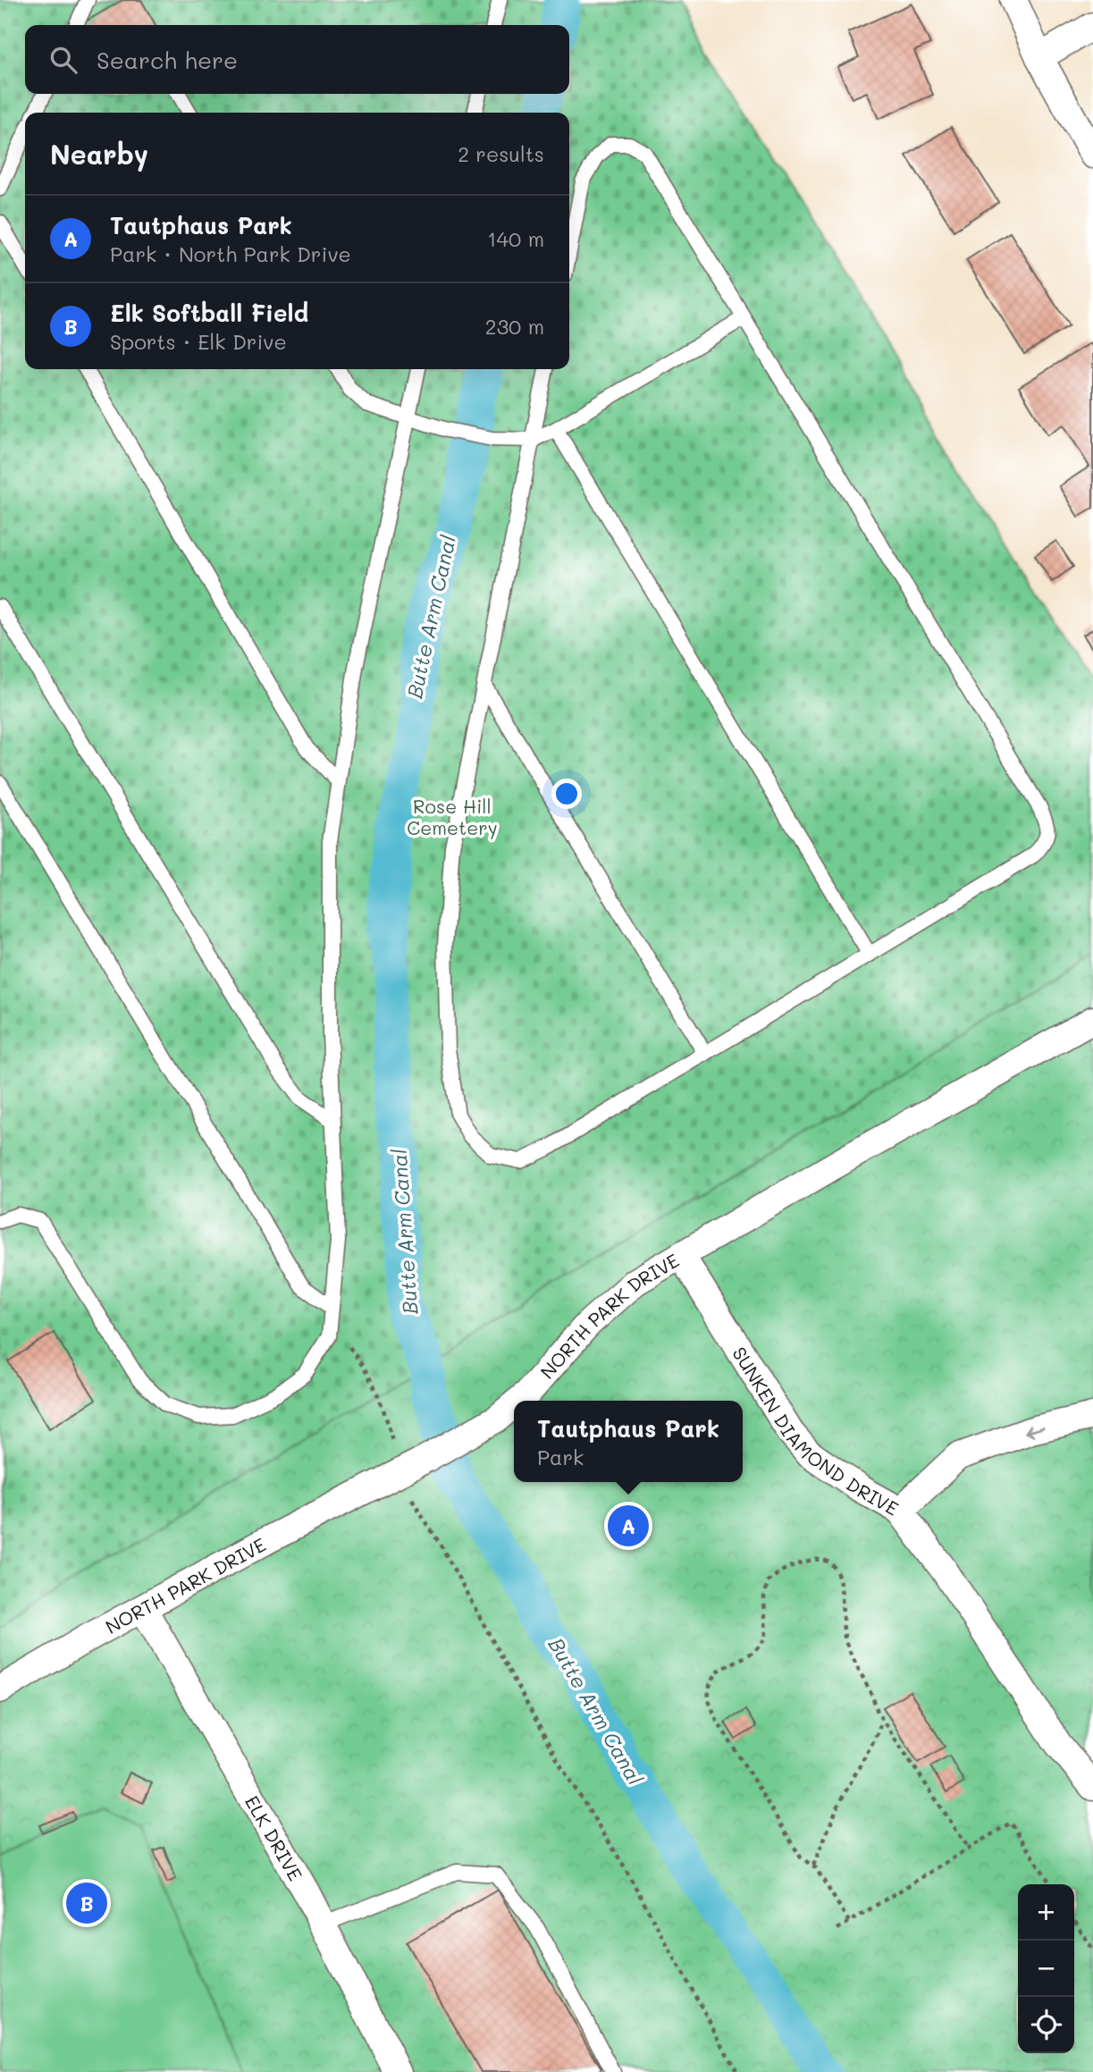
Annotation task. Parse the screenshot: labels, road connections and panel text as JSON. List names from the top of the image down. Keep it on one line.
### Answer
{"streets":{"street":["NORTH PARK DRIVE","SUNKEN DIAMOND DRIVE","ELK DRIVE"]},"crossings":[["NORTH PARK DRIVE","SUNKEN DIAMOND DRIVE"],["NORTH PARK DRIVE","ELK DRIVE"]],"one_way":["SUNKEN DIAMOND DRIVE"],"water":["Butte Arm Canal"],"parks":["Rose Hill Cemetery"],"page":{"search":"Search here","heading":["Nearby","2 results"],"list":[{"mark":"A","name":"Tautphaus Park","note":"Park · North Park Drive","value":"140 m"},{"mark":"B","name":"Elk Softball Field","note":"Sports · Elk Drive","value":"230 m"}],"popup":["Tautphaus Park","Park"],"pins":["A","B"],"map_buttons":["+","−"]}}
